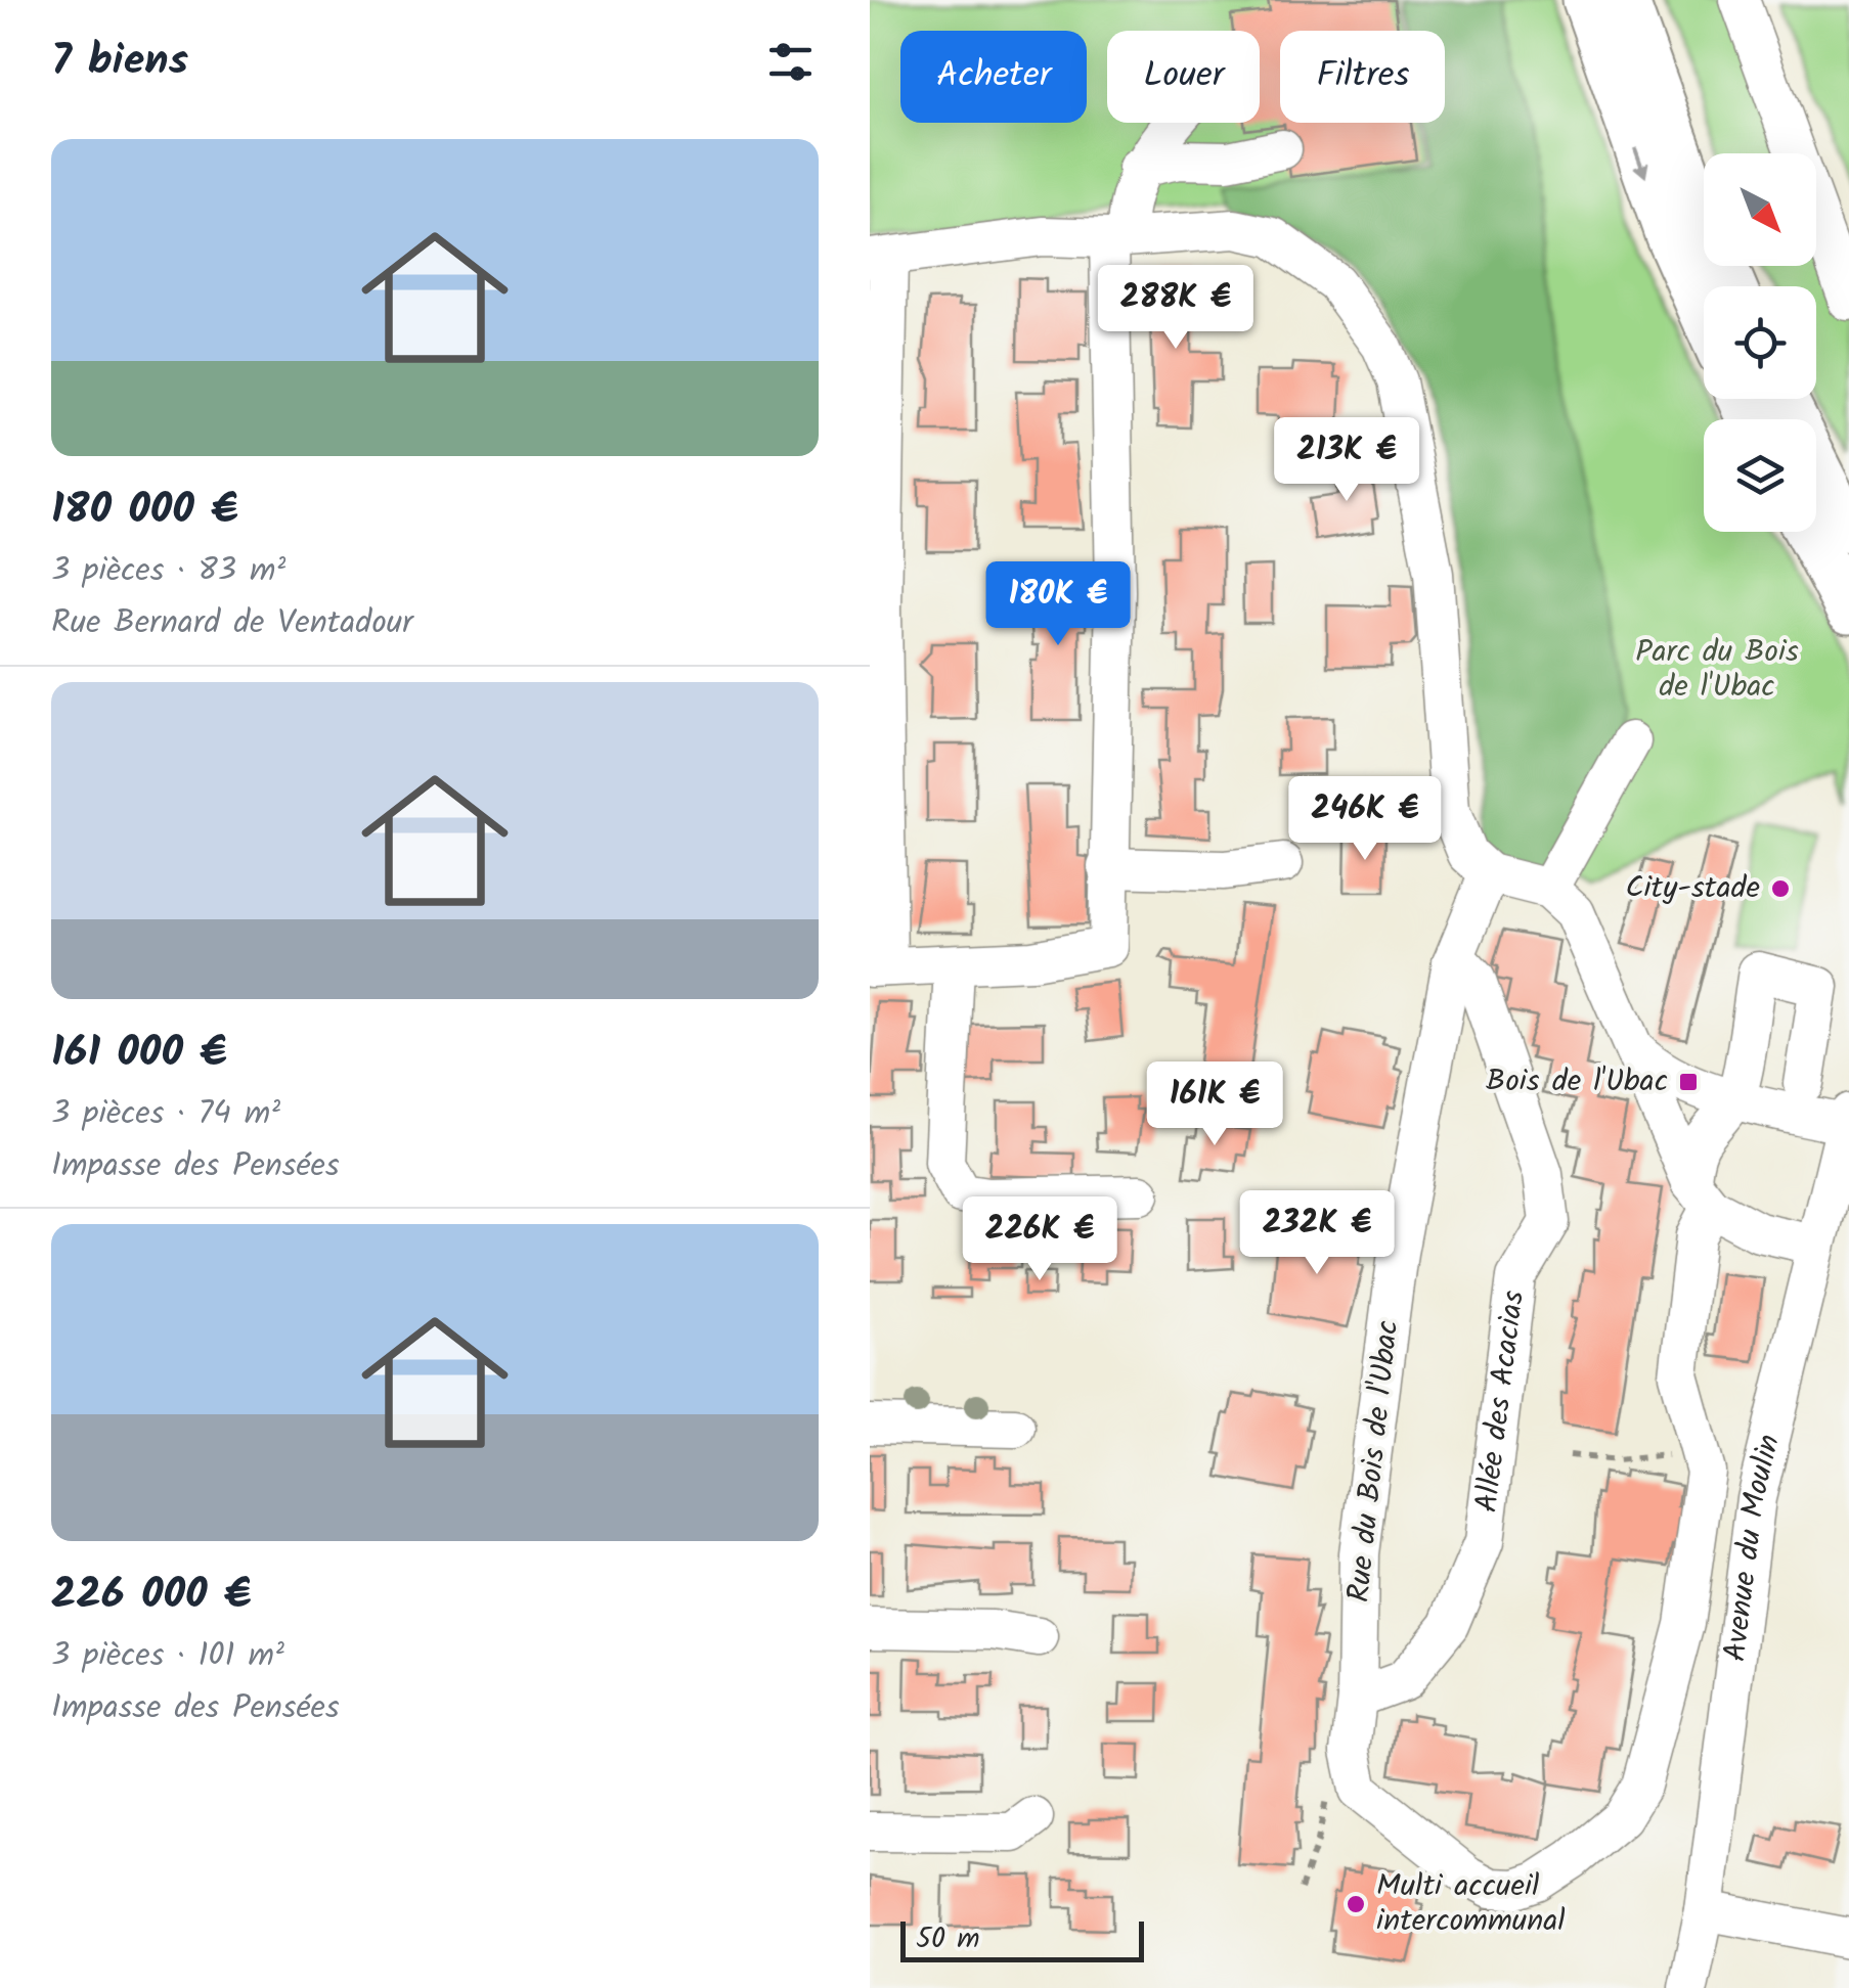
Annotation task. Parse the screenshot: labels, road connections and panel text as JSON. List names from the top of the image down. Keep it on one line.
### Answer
{"streets":{"street":["Allée des Acacias","Rue du Bois de l'Ubac","Avenue du Moulin"]},"crossings":[["Allée des Acacias","Rue du Bois de l'Ubac"]],"parks":["Parc du Bois de l'Ubac"],"places":{"other":["City-stade","Multi accueil intercommunal"],"transit":["Bois de l'Ubac"]},"scale_bar":"50 m","north":"bottom right","page":{"heading":"7 biens","chip":["Acheter","Louer","Filtres"],"list":[{"name":"180 000 €","note":"3 pièces · 83 m² · Rue Bernard de Ventadour"},{"name":"161 000 €","note":"3 pièces · 74 m² · Impasse des Pensées"},{"name":"226 000 €","note":"3 pièces · 101 m² · Impasse des Pensées"}],"price":["288K €","213K €","180K €","246K €","161K €","232K €","226K €"],"scale":"50 m"}}
